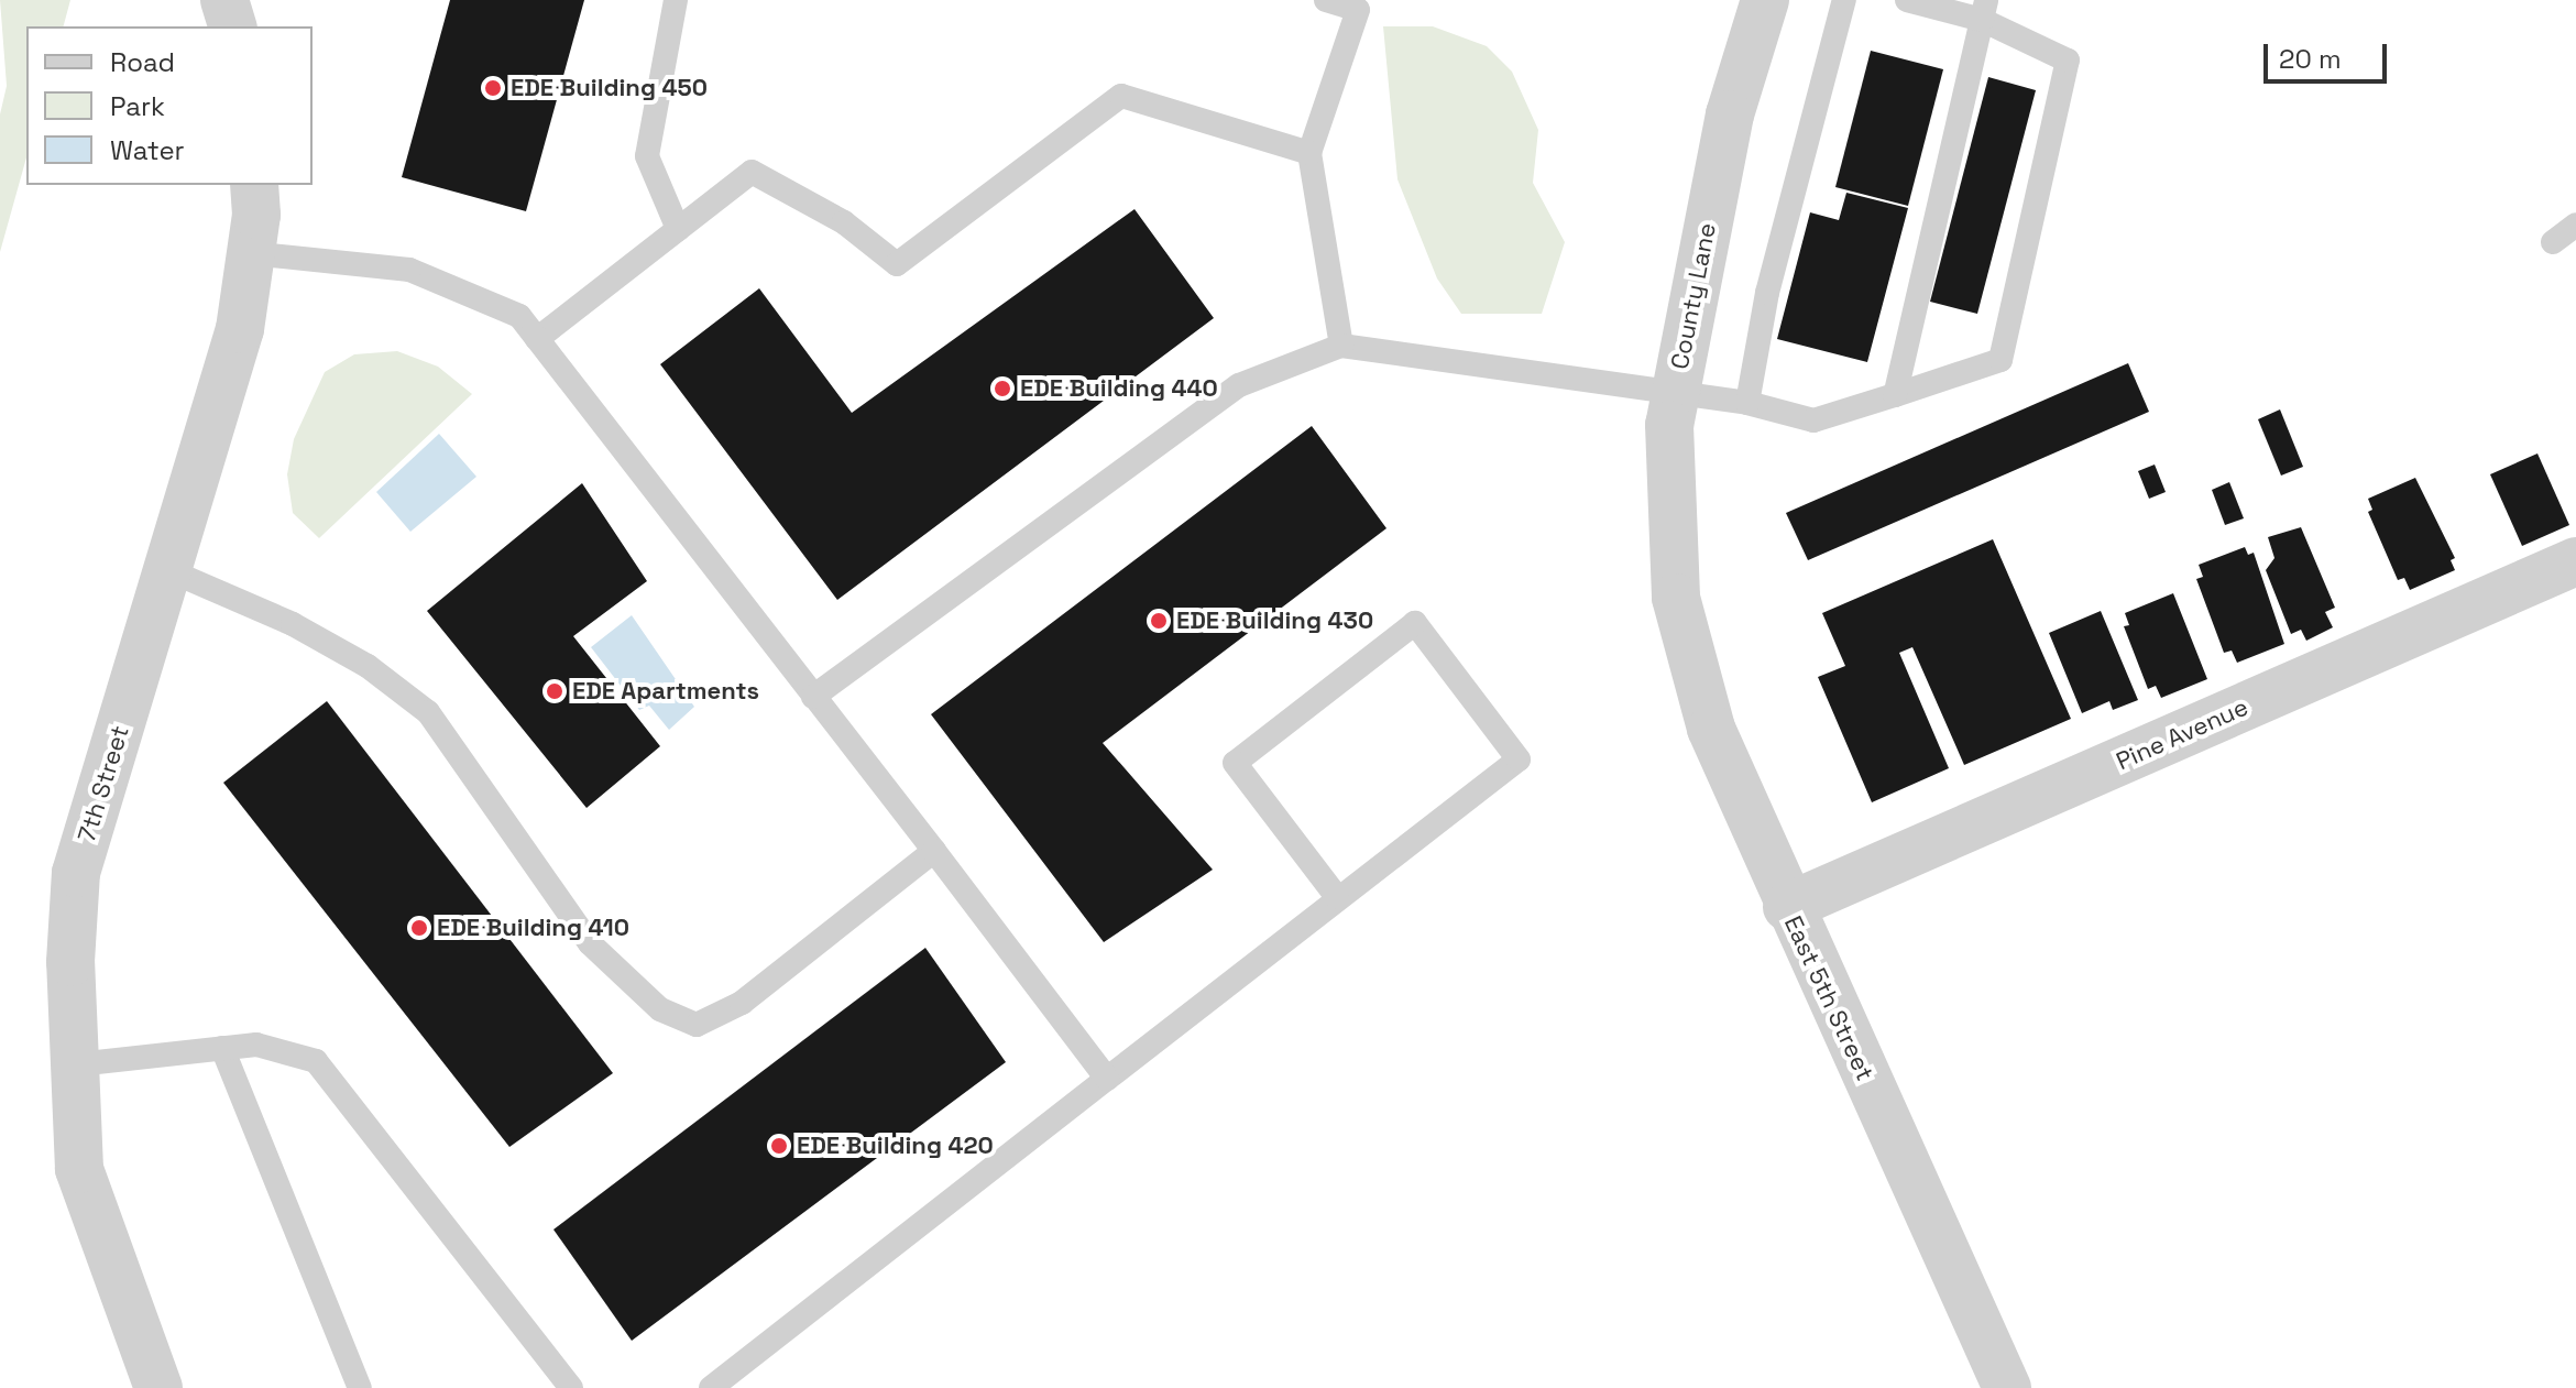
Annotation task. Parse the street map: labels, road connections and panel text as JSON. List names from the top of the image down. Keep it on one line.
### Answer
{"streets":{"street":["County Lane","Pine Avenue","7th Street","East 5th Street"]},"crossings":[["County Lane","East 5th Street"],["Pine Avenue","East 5th Street"]],"places":["EDE Building 450","EDE Building 440","EDE Building 430","EDE Apartments","EDE Building 410","EDE Building 420"],"legend":["Road","Park","Water"],"scale_bar":"20 m"}
